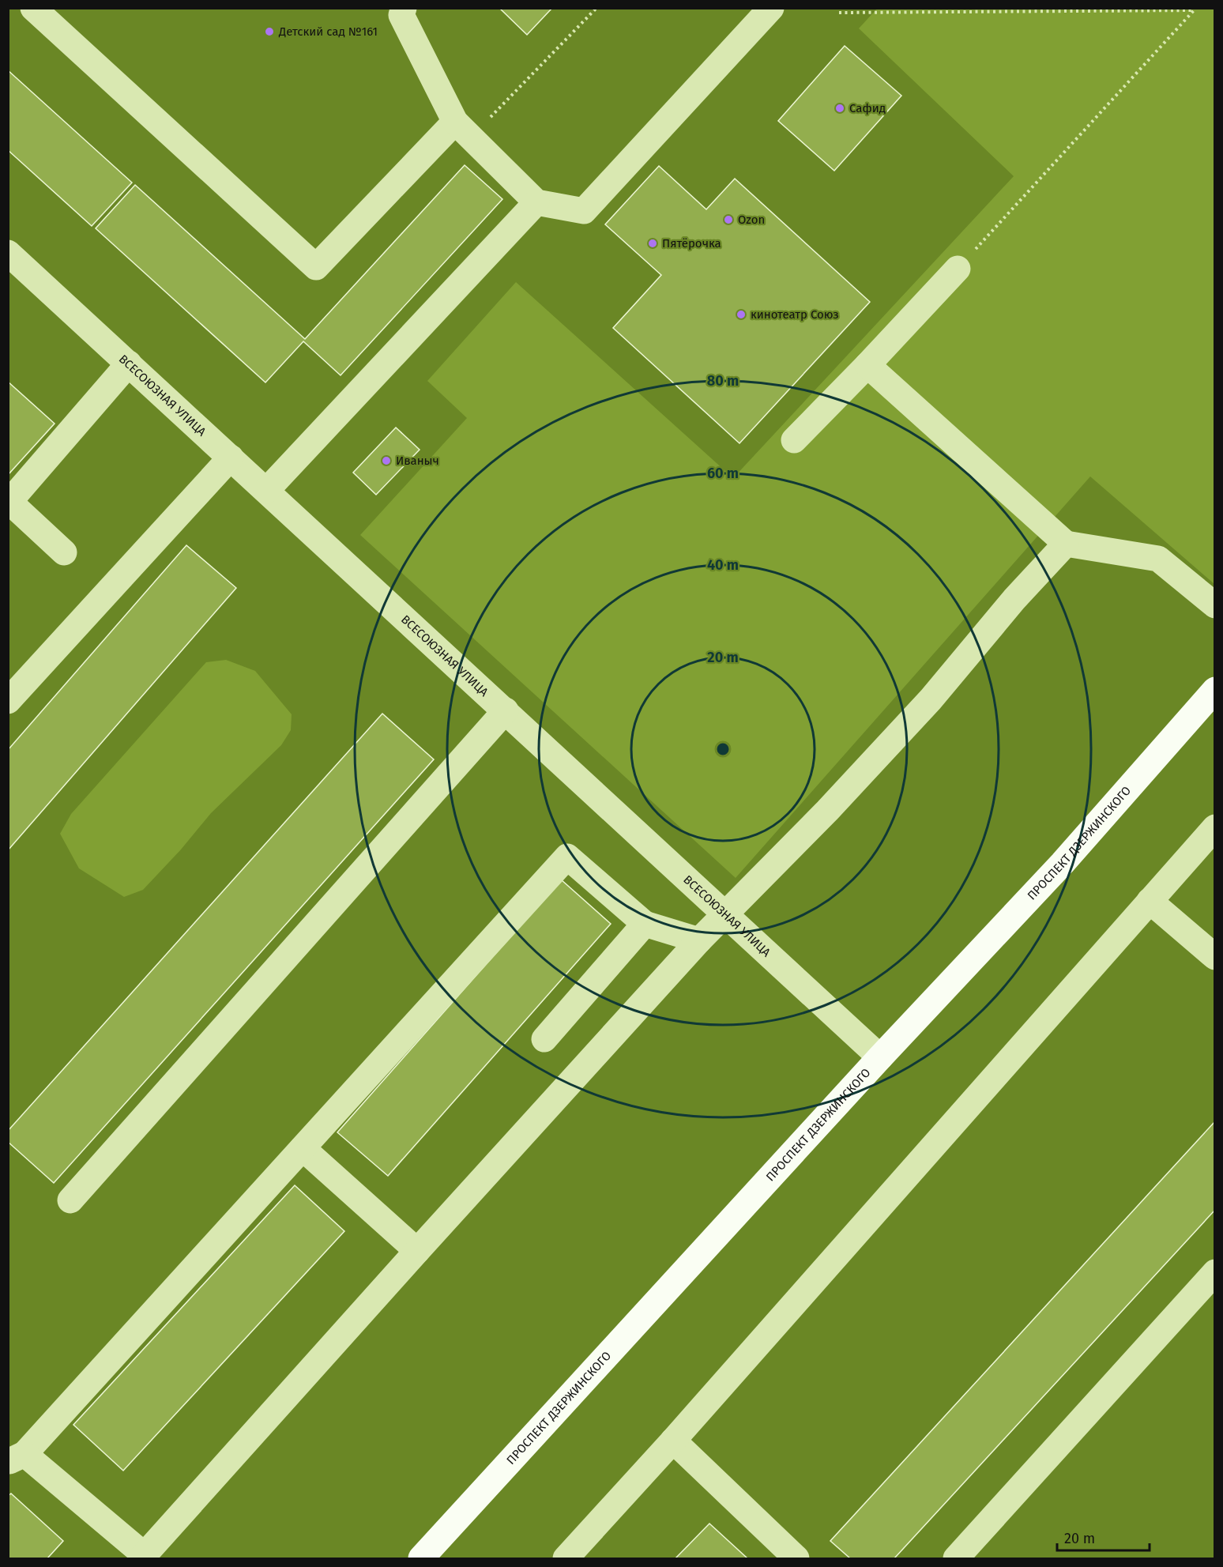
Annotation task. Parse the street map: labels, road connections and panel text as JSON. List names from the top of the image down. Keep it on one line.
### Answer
{"streets":{"main road":["ПРОСПЕКТ ДЗЕРЖИНСКОГО"],"street":["ВСЕСОЮЗНАЯ УЛИЦА"]},"crossings":[["ВСЕСОЮЗНАЯ УЛИЦА","ПРОСПЕКТ ДЗЕРЖИНСКОГО"]],"places":["Детский сад №161","Сафид","Ozon","Пятёрочка","кинотеатр Союз","Иваныч"],"scale_bar":"20 m","rings":["80 m","60 m","40 m","20 m"]}
